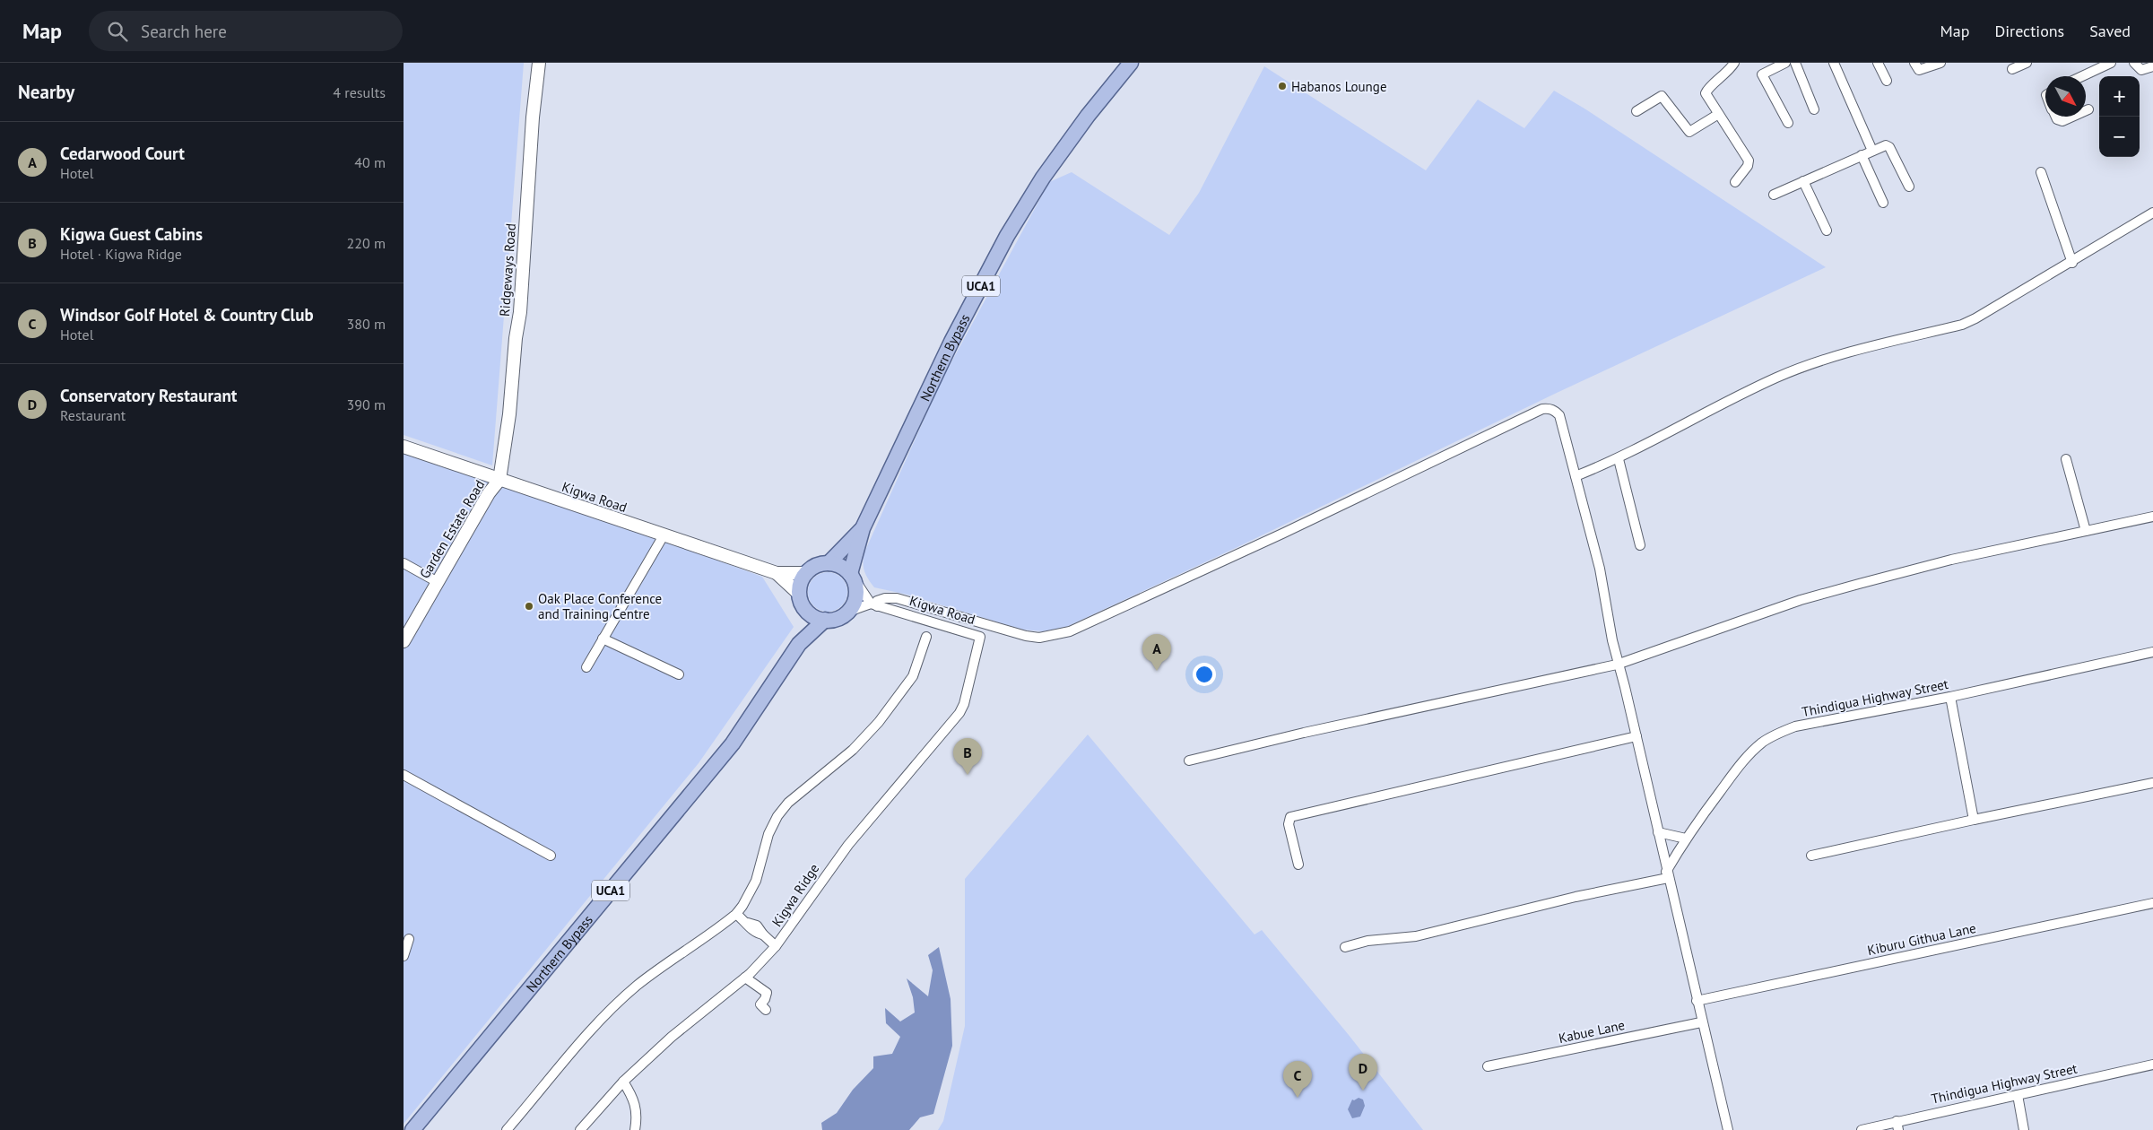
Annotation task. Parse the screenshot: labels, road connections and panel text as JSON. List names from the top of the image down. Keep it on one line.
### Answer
{"streets":{"main road":["UCA1","Northern Bypass"],"street":["Ridgeways Road","Kigwa Road","Garden Estate Road","Thindigua Highway Street","Kigwa Ridge","Kiburu Githua Lane","Kabue Lane"]},"crossings":[["Ridgeways Road","Kigwa Road"],["Ridgeways Road","Garden Estate Road"],["UCA1","Northern Bypass"],["Kigwa Road","Garden Estate Road"],["Kigwa Road","Kigwa Ridge"]],"places":["Habanos Lounge","Oak Place Conference and Training Centre"],"north":"bottom right","page":{"header":"Map","search":"Search here","nav":["Map","Directions","Saved"],"heading":["Nearby","4 results"],"map_buttons":["+","−"],"list":[{"mark":"A","name":"Cedarwood Court","note":"Hotel","value":"40 m"},{"mark":"B","name":"Kigwa Guest Cabins","note":"Hotel · Kigwa Ridge","value":"220 m"},{"mark":"C","name":"Windsor Golf Hotel & Country Club","note":"Hotel","value":"380 m"},{"mark":"D","name":"Conservatory Restaurant","note":"Restaurant","value":"390 m"}],"pins":["A","B","D","C"]}}
